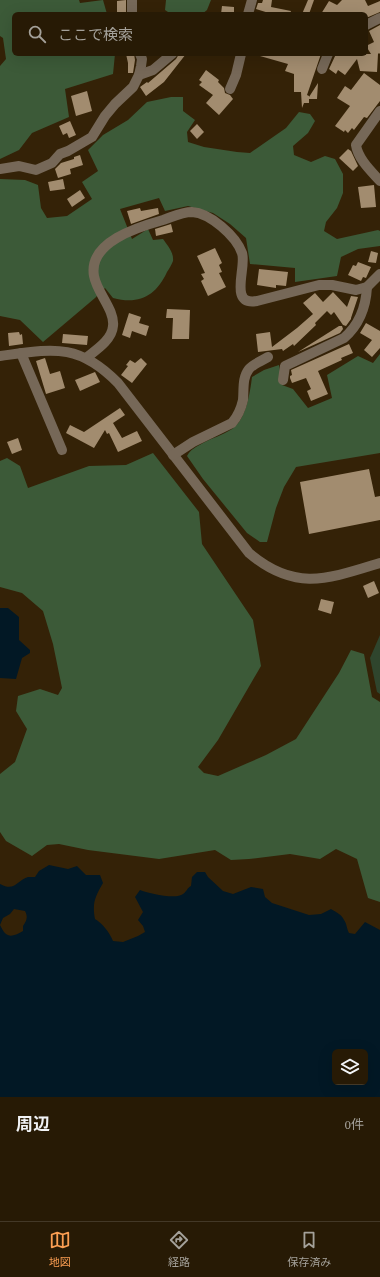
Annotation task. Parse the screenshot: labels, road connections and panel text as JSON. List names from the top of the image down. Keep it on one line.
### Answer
{"page":{"search":"ここで検索","heading":["周辺","0件"],"nav":["地図","経路","保存済み"]}}
